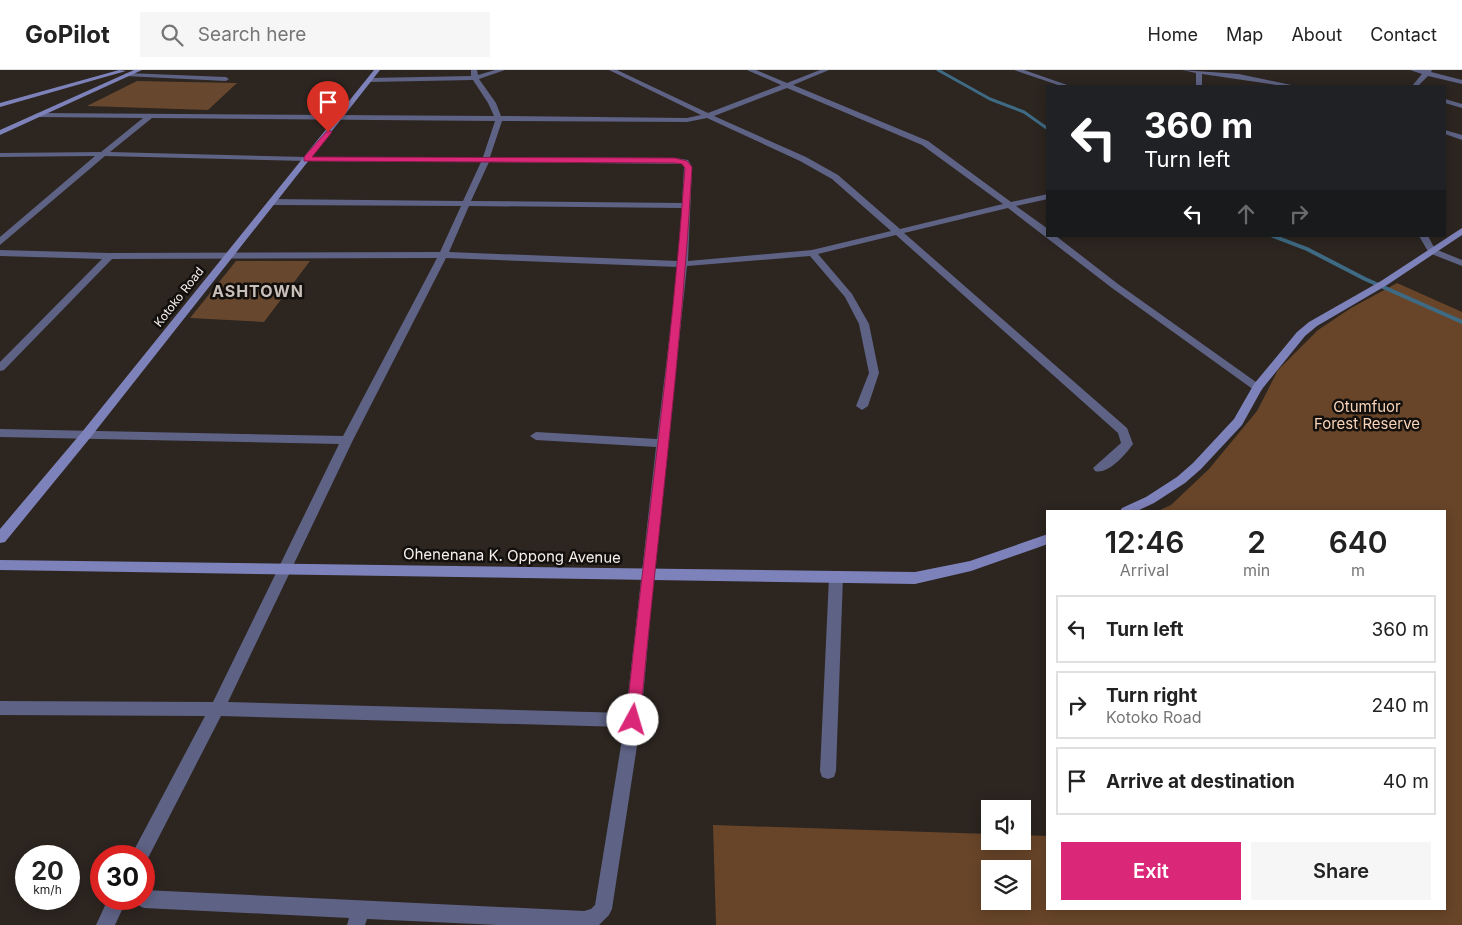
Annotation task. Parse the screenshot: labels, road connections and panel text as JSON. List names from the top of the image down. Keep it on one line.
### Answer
{"streets":{"street":["Kotoko Road","Ohenenana K. Oppong Avenue"]},"districts":["ASHTOWN"],"parks":["Otumfuor Forest Reserve"],"page":{"header":"GoPilot","search":"Search here","nav":["Home","Map","About","Contact"],"turn":["360 m","Turn left"],"eta":["12:46","Arrival","2","min","640","m"],"list":[{"name":"Turn left","value":"360 m"},{"name":"Turn right","note":"Kotoko Road","value":"240 m"},{"name":"Arrive at destination","value":"40 m"}],"buttons":["Exit","Share"],"speed":"20 km/h","limit":"30"}}
